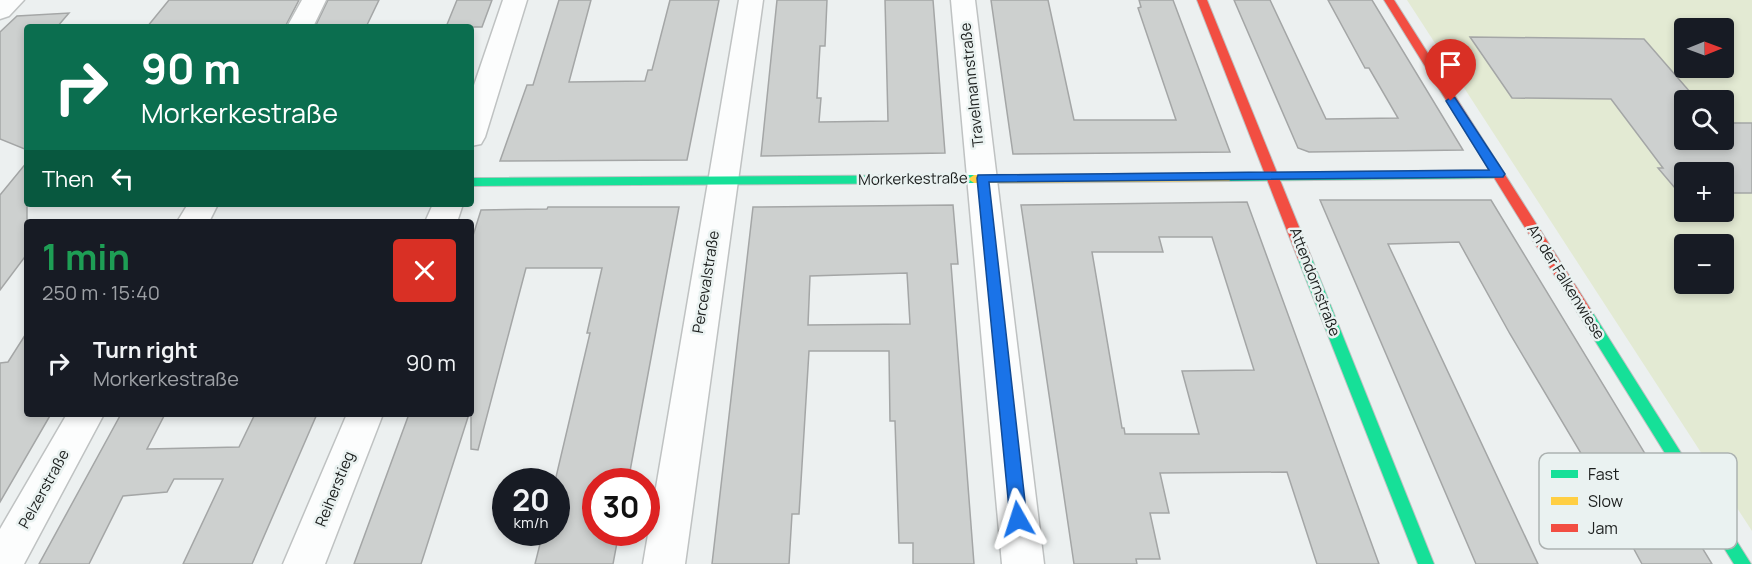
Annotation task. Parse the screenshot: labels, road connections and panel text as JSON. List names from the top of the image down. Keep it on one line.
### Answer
{"streets":{"street":["Travelmannstraße","Morkerkestraße","Percevalstraße","Attendornstraße","An der Falkenwiese","Pelzerstraße","Reiherstieg"]},"crossings":[["Travelmannstraße","Morkerkestraße"],["Morkerkestraße","Percevalstraße"],["Morkerkestraße","Attendornstraße"],["Morkerkestraße","An der Falkenwiese"]],"legend":["Fast","Slow","Jam"],"north":"right","page":{"map_buttons":["+","−"],"turn":["90 m","Morkerkestraße"],"then":"Then","heading":["1 min","250 m · 15:40"],"list":[{"name":"Turn right","note":"Morkerkestraße","value":"90 m"}],"speed":"20 km/h","limit":"30"}}
